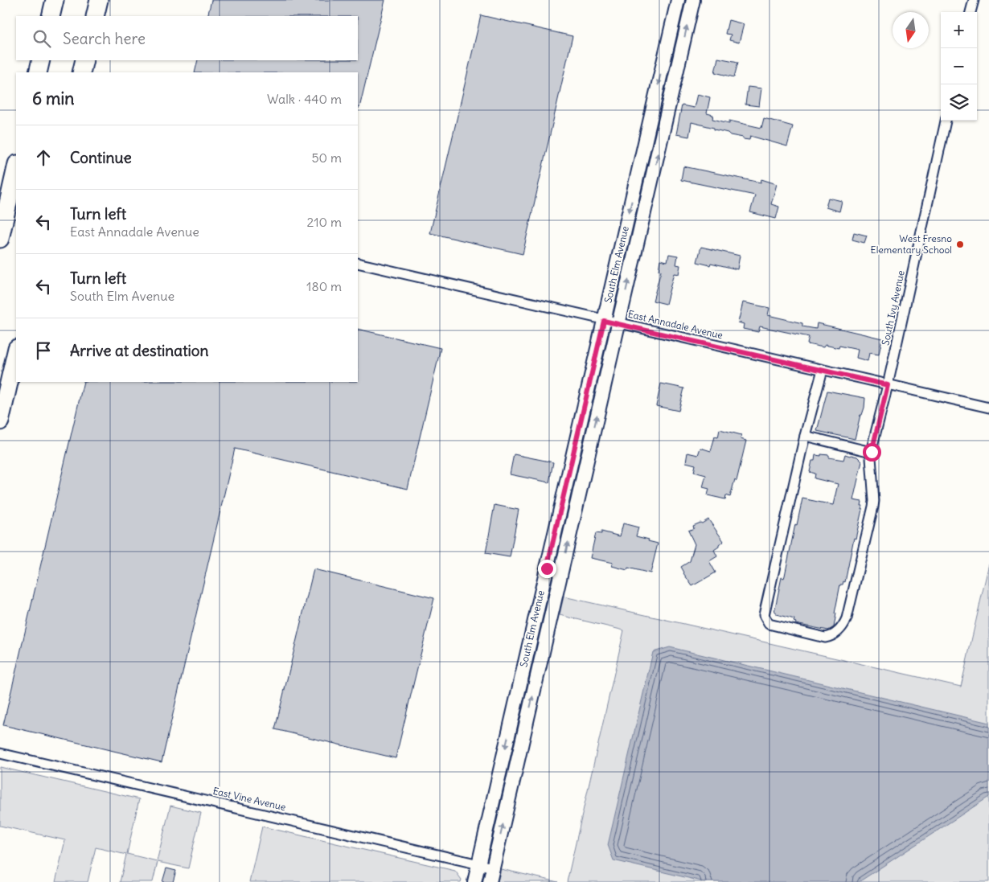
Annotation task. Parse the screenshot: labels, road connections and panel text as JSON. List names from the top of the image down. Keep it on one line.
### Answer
{"streets":{"main road":["South Elm Avenue"],"street":["South Ivy Avenue","East Annadale Avenue","East Vine Avenue"]},"crossings":[["South Elm Avenue","East Annadale Avenue"],["South Elm Avenue","East Vine Avenue"],["South Ivy Avenue","East Annadale Avenue"]],"places":["West Fresno Elementary School"],"north":"bottom","page":{"map_buttons":["+","−"],"search":"Search here","heading":["6 min","Walk · 440 m"],"list":[["Continue","50 m"],["Turn left","East Annadale Avenue","210 m"],["Turn left","South Elm Avenue","180 m"],"Arrive at destination"]}}
